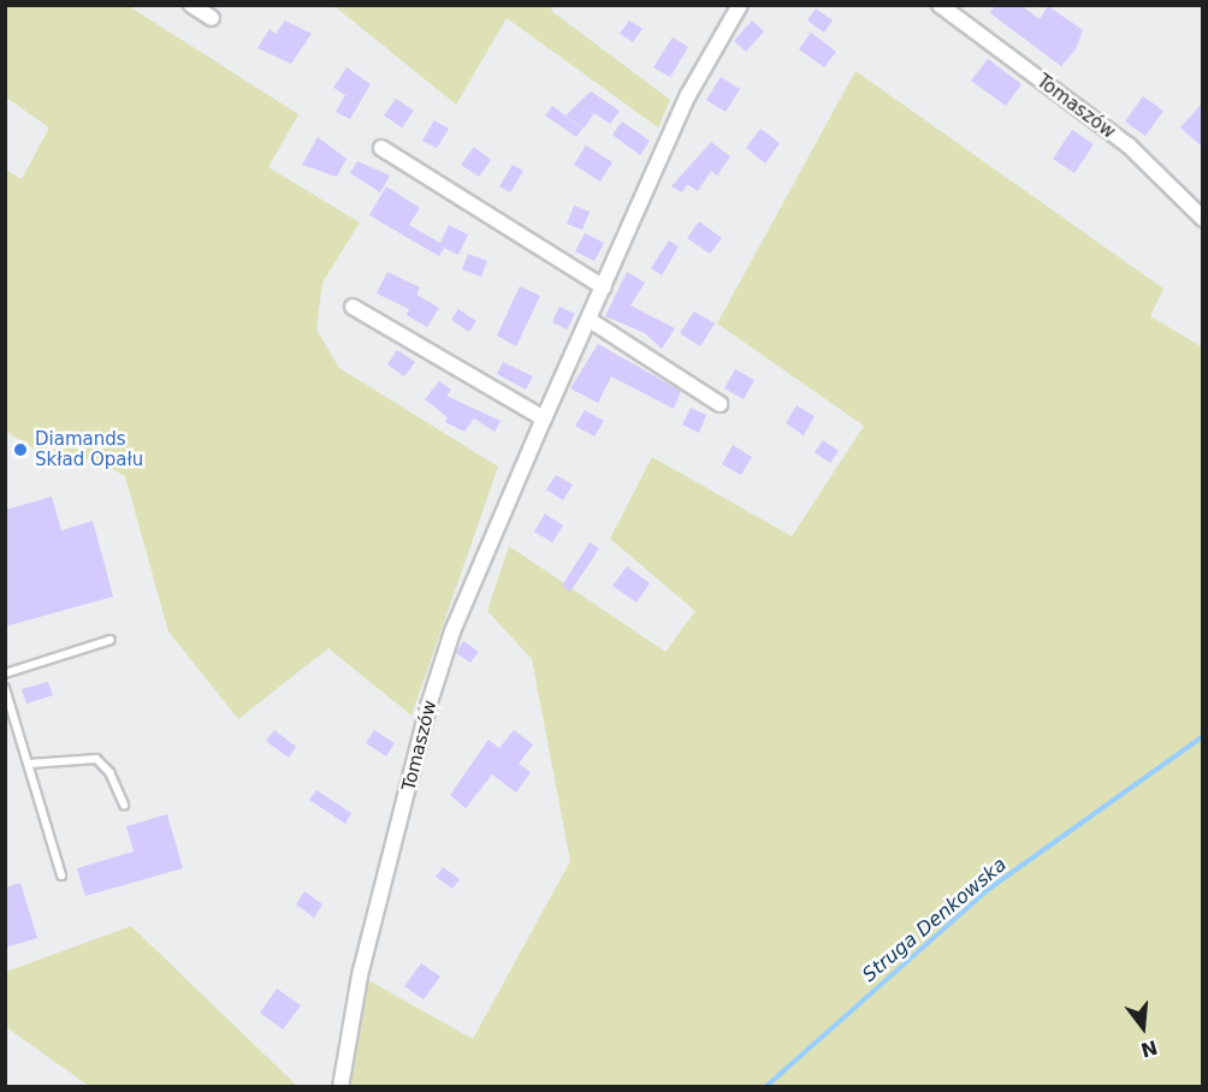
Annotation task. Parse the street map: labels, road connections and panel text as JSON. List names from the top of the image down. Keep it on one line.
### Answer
{"streets":{"street":["Tomaszów"]},"water":["Struga Denkowska"],"places":["Diamands Skład Opału"],"north":"bottom"}
